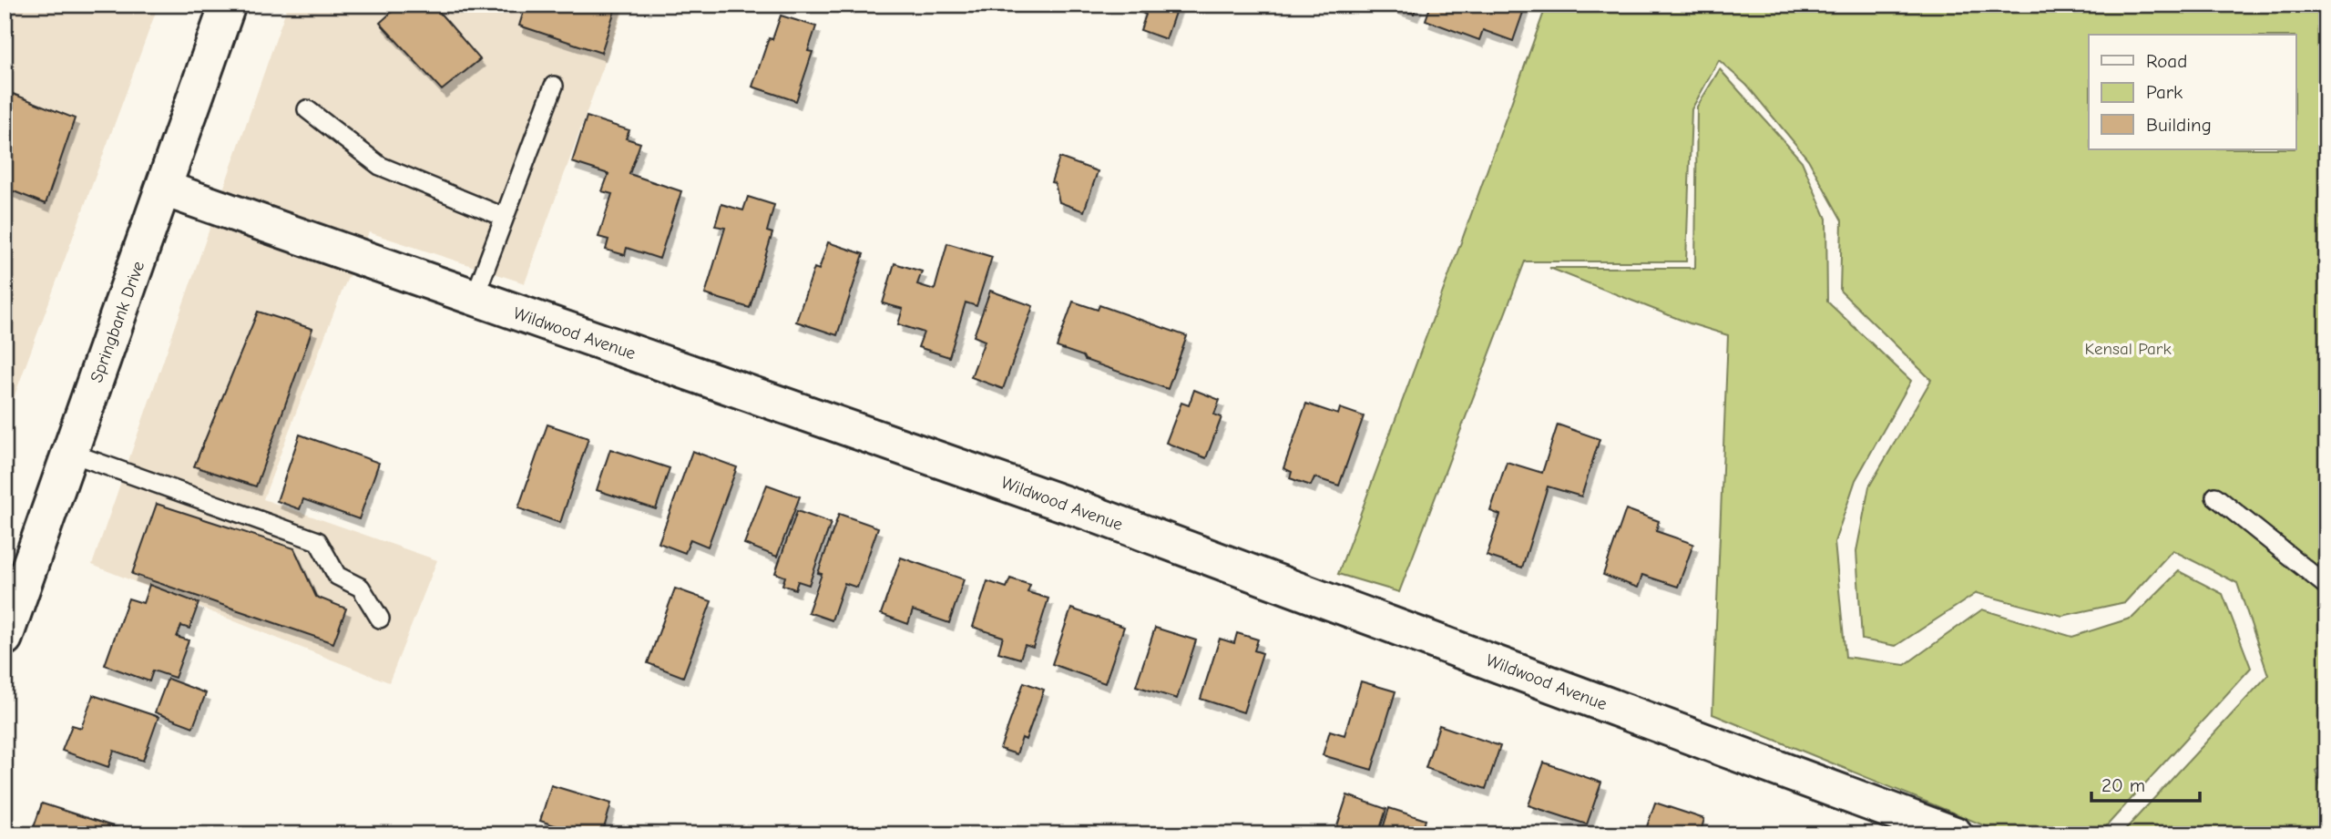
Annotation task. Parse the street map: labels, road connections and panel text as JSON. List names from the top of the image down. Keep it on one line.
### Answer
{"streets":{"street":["Springbank Drive","Wildwood Avenue"]},"crossings":[["Springbank Drive","Wildwood Avenue"]],"parks":["Kensal Park"],"legend":["Road","Park","Building"],"scale_bar":"20 m"}
